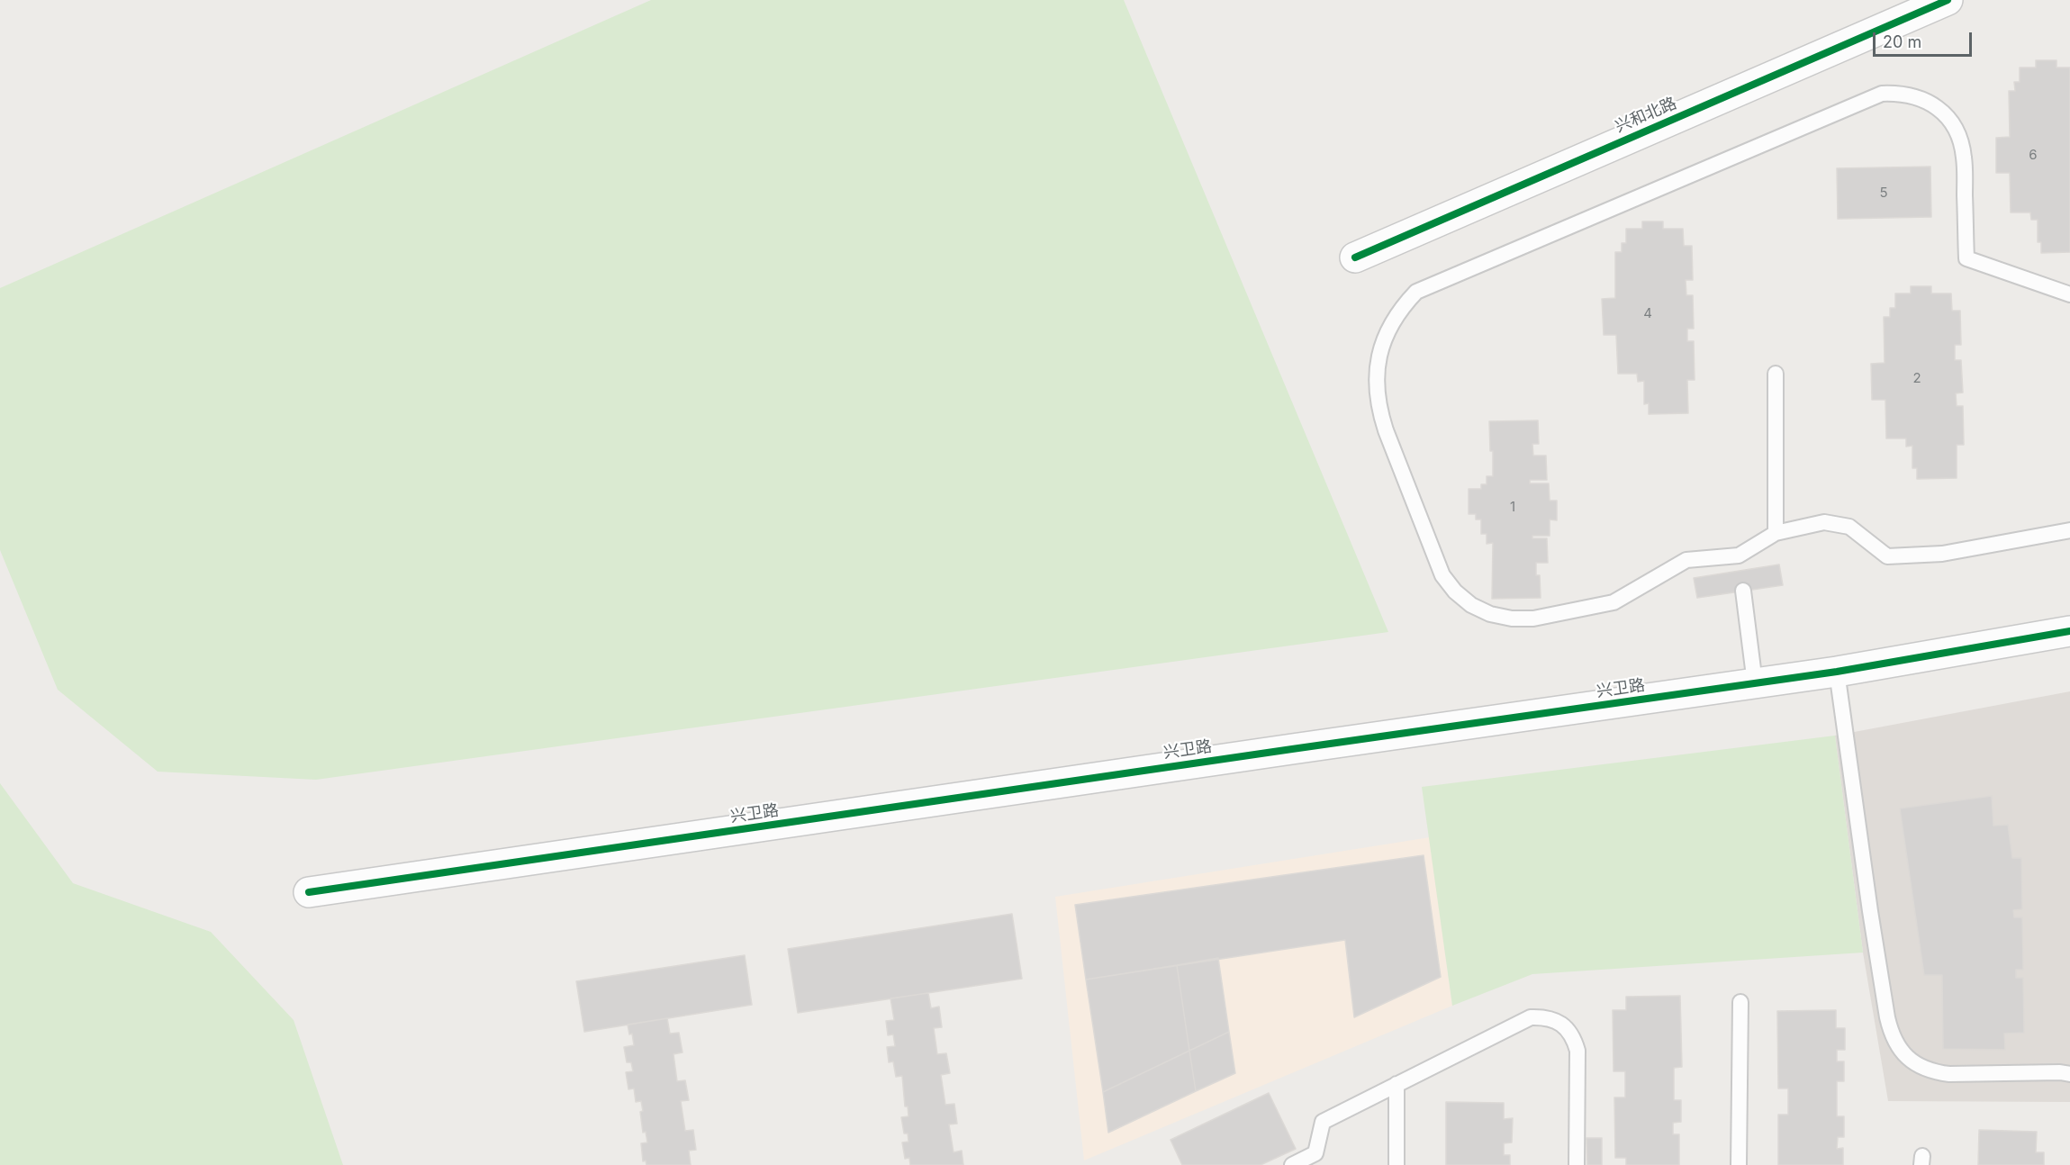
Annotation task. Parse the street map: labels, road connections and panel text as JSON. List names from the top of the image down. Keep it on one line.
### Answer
{"streets":{"street":["兴和北路","兴卫路"]},"house_numbers":["6","5","4","2","1"],"scale_bar":"20 m"}
